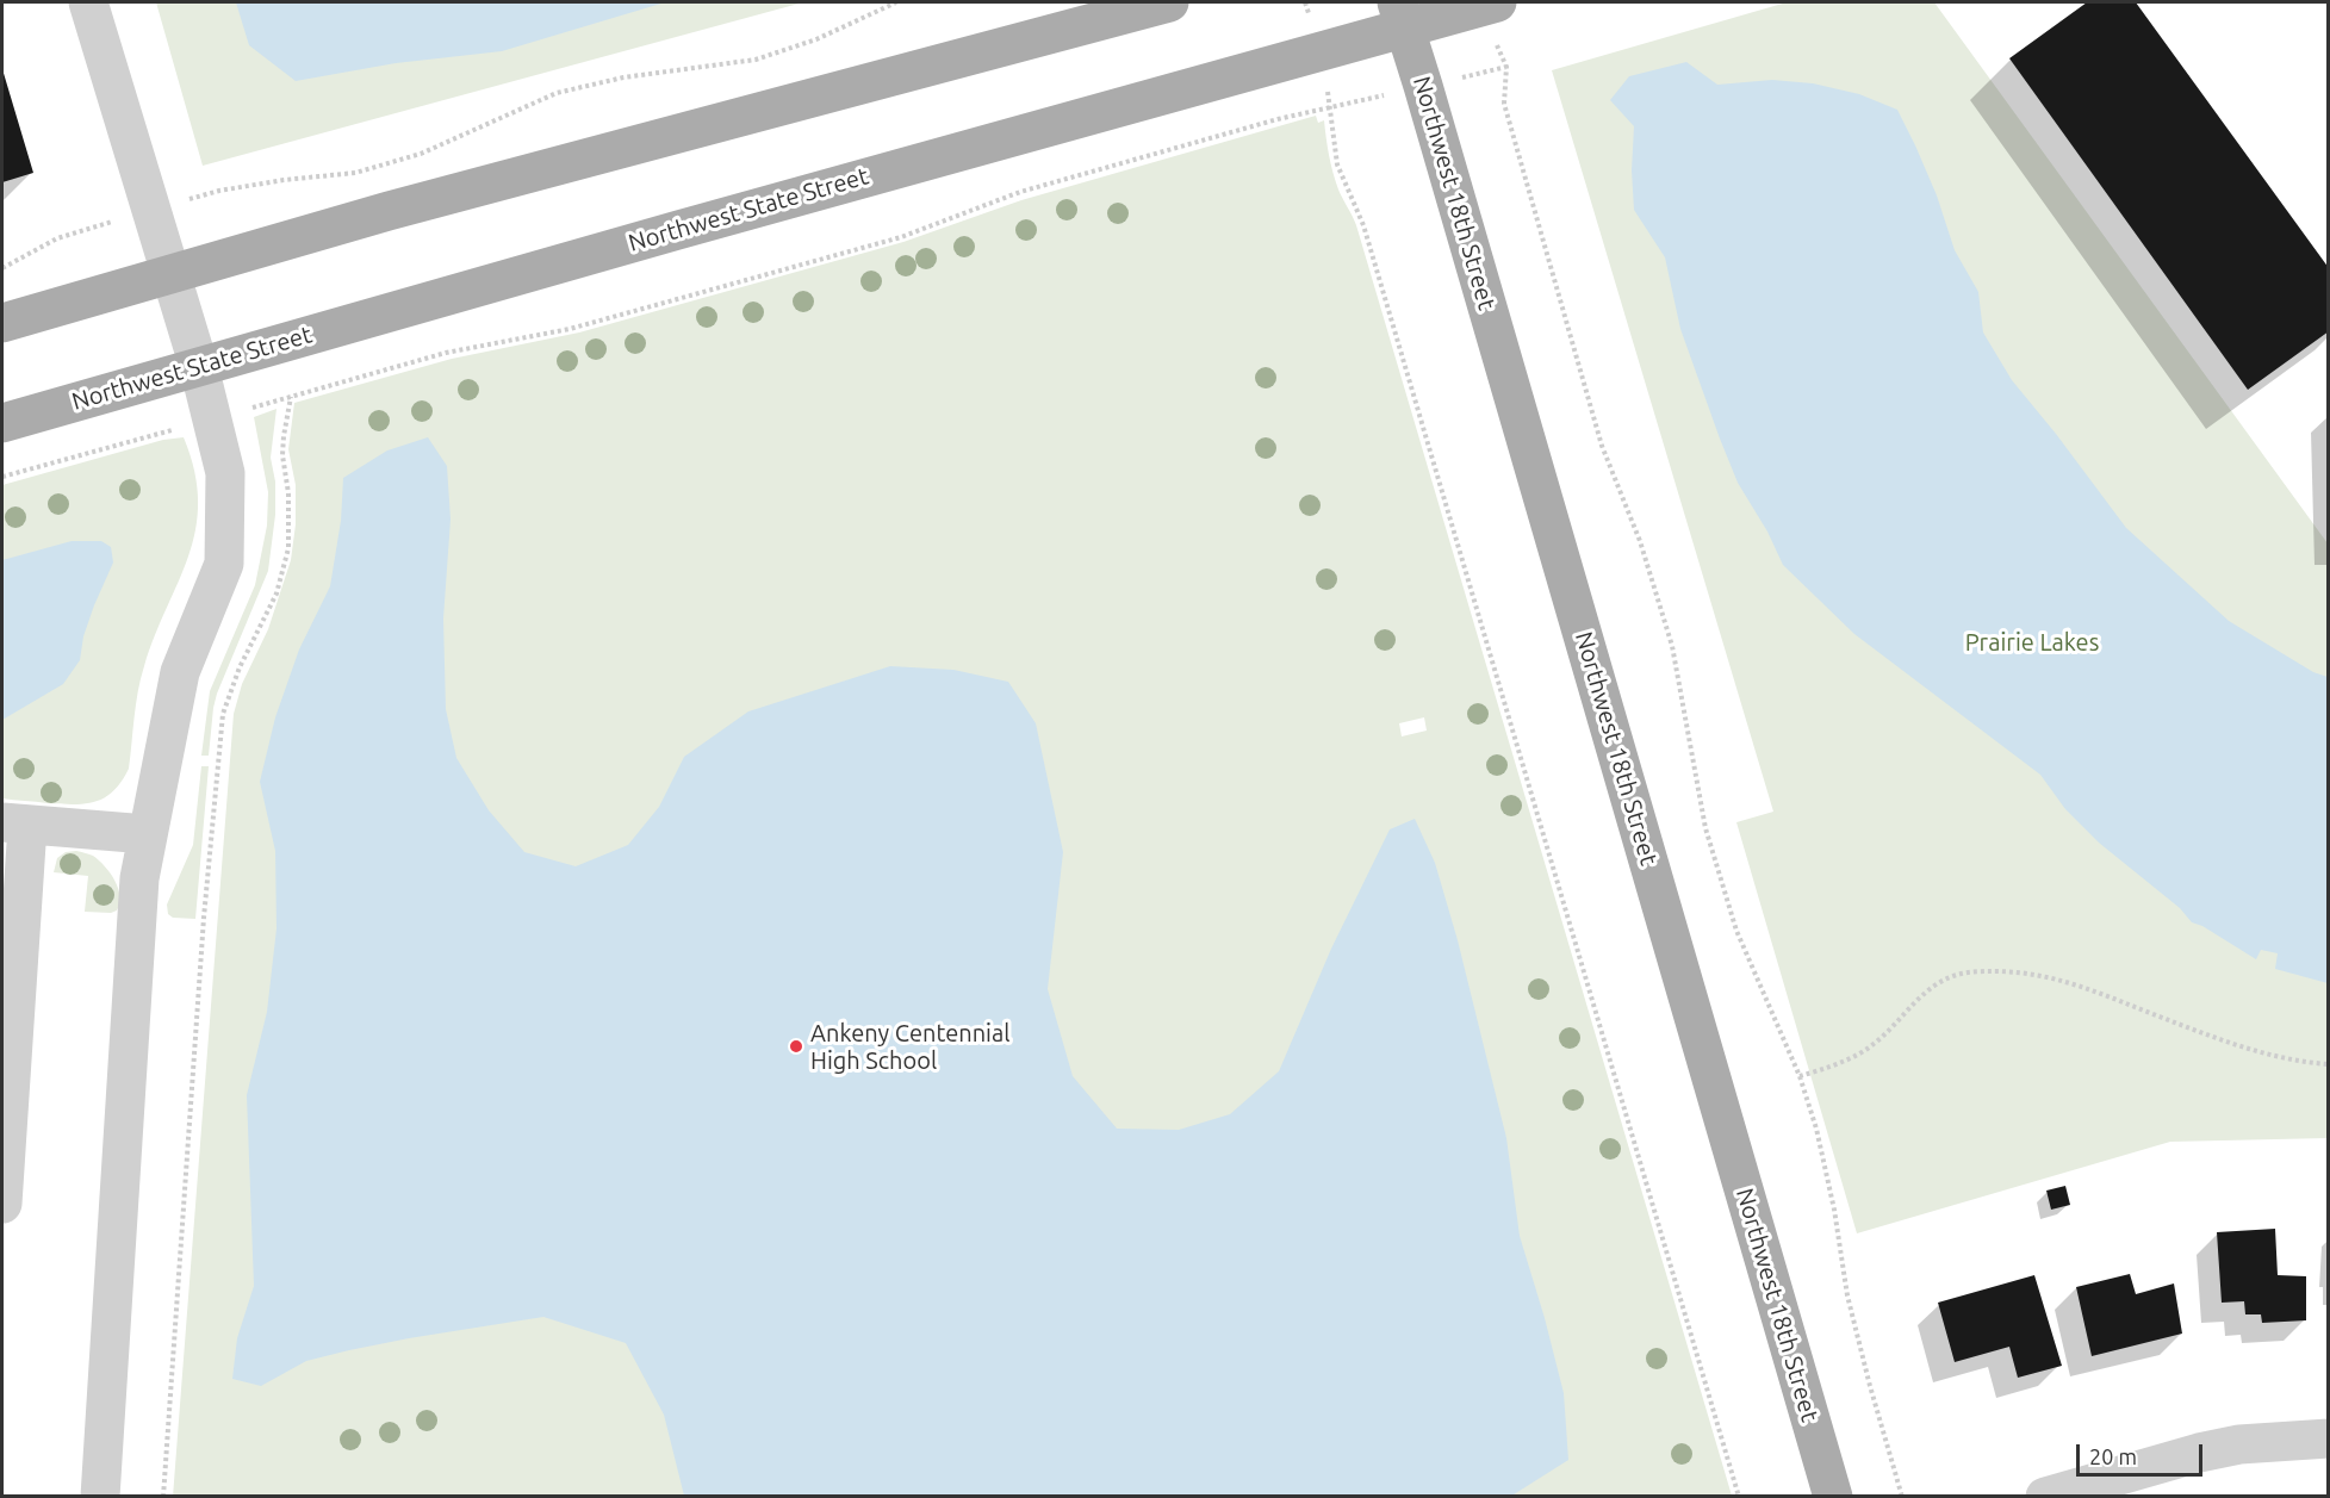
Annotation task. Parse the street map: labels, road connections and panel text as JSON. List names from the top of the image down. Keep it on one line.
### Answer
{"streets":{"main road":["Northwest 18th Street","Northwest State Street"]},"crossings":[["Northwest 18th Street","Northwest State Street"]],"parks":["Prairie Lakes"],"places":["Ankeny Centennial High School"],"scale_bar":"20 m"}
